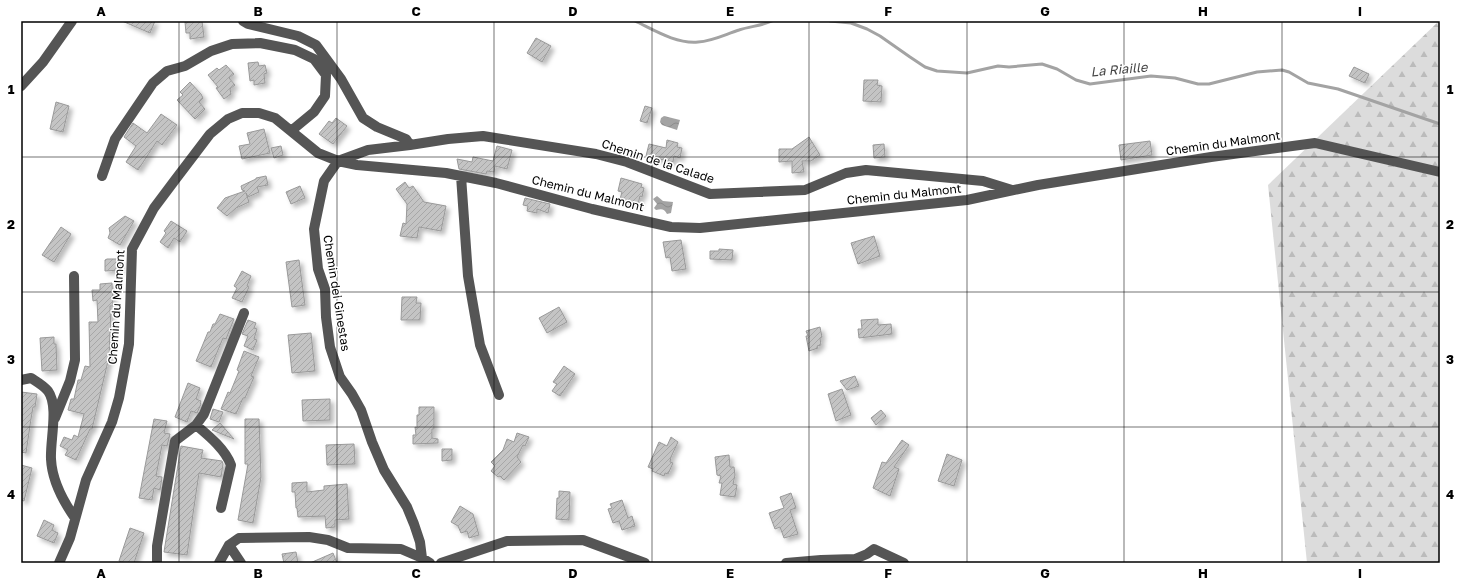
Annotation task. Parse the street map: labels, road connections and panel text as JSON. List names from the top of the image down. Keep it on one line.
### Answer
{"streets":{"street":["Chemin du Malmont","Chemin de la Calade","Chemin dei Ginestas"]},"crossings":[["Chemin du Malmont","Chemin de la Calade"],["Chemin du Malmont","Chemin dei Ginestas"],["Chemin de la Calade","Chemin dei Ginestas"]],"water":["La Riaille"],"grid":{"columns":["A","B","C","D","E","F","G","H","I"],"rows":["1","2","3","4"]}}
